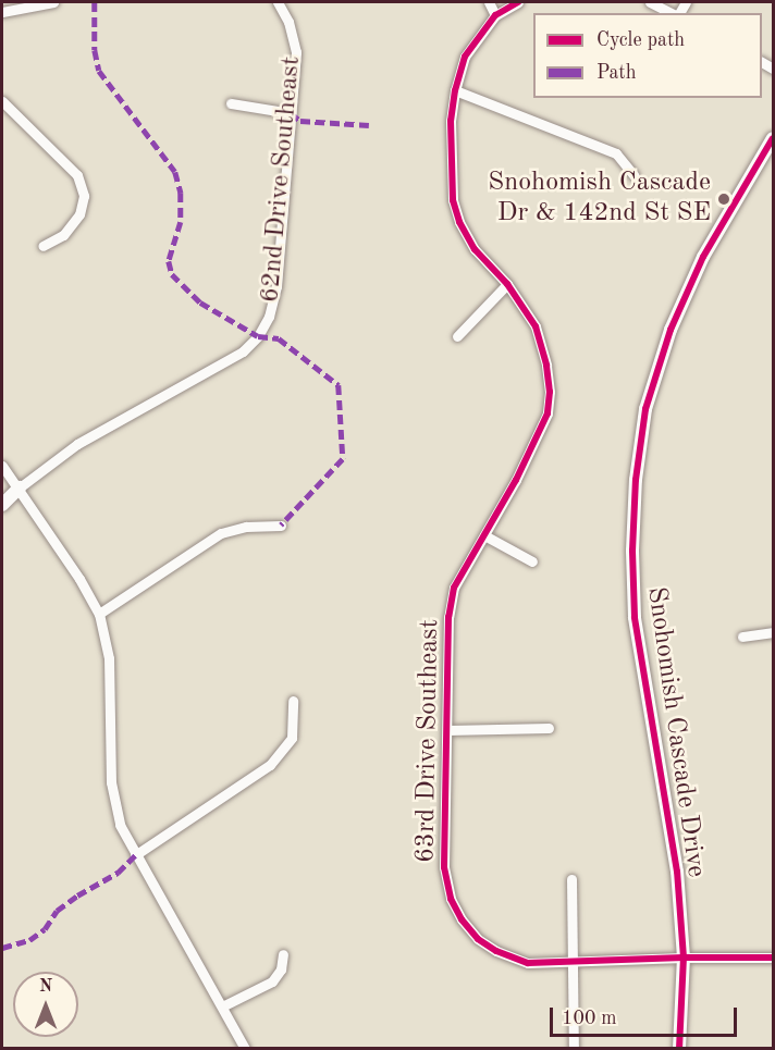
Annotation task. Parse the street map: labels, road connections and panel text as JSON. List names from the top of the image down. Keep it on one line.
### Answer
{"streets":{"street":["62nd Drive Southeast","Snohomish Cascade Drive","63rd Drive Southeast"]},"crossings":[["Snohomish Cascade Drive","63rd Drive Southeast"]],"places":["Snohomish Cascade Dr & 142nd St SE"],"legend":["Cycle path","Path"],"scale_bar":"100 m","north":"top"}
